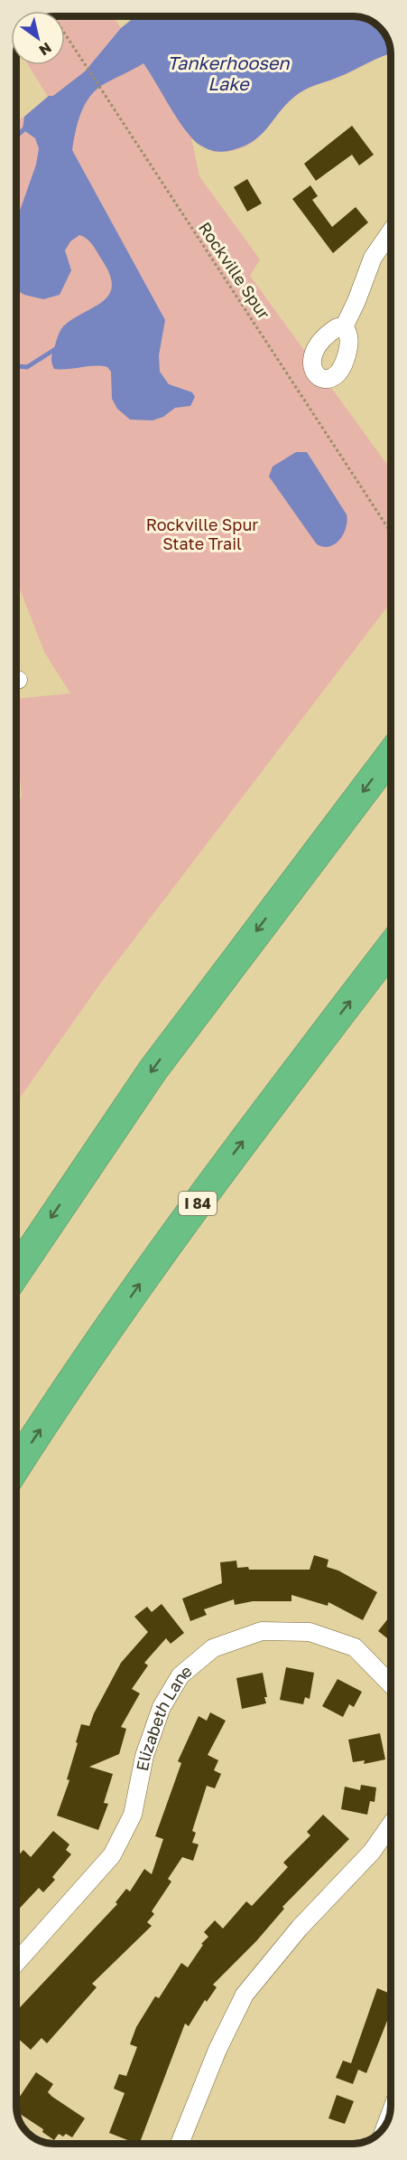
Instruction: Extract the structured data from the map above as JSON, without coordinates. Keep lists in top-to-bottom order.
{
  "streets": {
    "highway": ["I 84"],
    "street": ["Elizabeth Lane"],
    "path": ["Rockville Spur"]
  },
  "water": ["Tankerhoosen Lake"],
  "parks": ["Rockville Spur State Trail"],
  "north": "bottom right"
}
